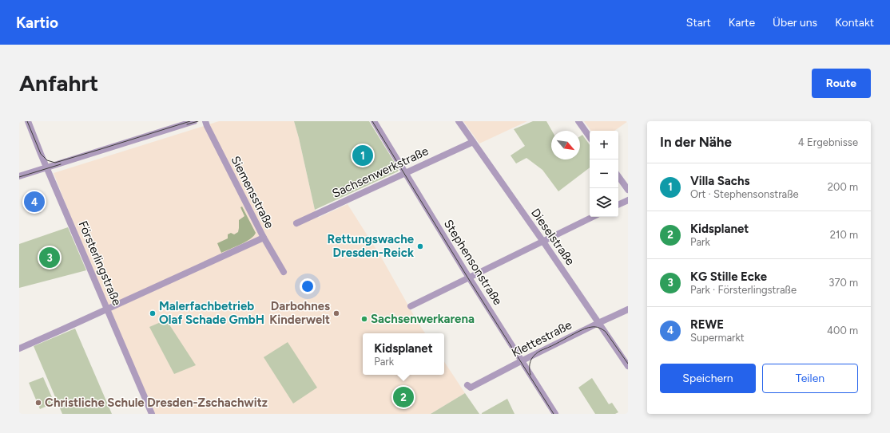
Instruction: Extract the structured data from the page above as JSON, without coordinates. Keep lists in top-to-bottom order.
{
  "streets": {
    "street": [
      "Sachsenwerkstraße",
      "Siemensstraße",
      "Dieselstraße",
      "Stephensonstraße",
      "Försterlingstraße",
      "Klettestraße"
    ]
  },
  "crossings": [
    ["Sachsenwerkstraße", "Dieselstraße"],
    ["Sachsenwerkstraße", "Stephensonstraße"],
    ["Dieselstraße", "Klettestraße"],
    ["Stephensonstraße", "Klettestraße"]
  ],
  "places": [
    "Rettungswache Dresden-Reick",
    "Malerfachbetrieb Olaf Schade GmbH",
    "Darbohnes Kinderwelt",
    "Sachsenwerkarena",
    "Christliche Schule Dresden-Zschachwitz"
  ],
  "north": "bottom right",
  "page": {
    "header": "Kartio",
    "nav": [
      "Start",
      "Karte",
      "Über uns",
      "Kontakt"
    ],
    "buttons": [
      "Route",
      ["Speichern", "Teilen"]
    ],
    "title": "Anfahrt",
    "heading": ["In der Nähe", "4 Ergebnisse"],
    "map_buttons": ["+", "−"],
    "pins": [
      "1",
      "4",
      "3",
      "2"
    ],
    "list": [
      {
        "mark": "1",
        "name": "Villa Sachs",
        "note": "Ort · Stephensonstraße",
        "value": "200 m"
      },
      {
        "mark": "2",
        "name": "Kidsplanet",
        "note": "Park",
        "value": "210 m"
      },
      {
        "mark": "3",
        "name": "KG Stille Ecke",
        "note": "Park · Försterlingstraße",
        "value": "370 m"
      },
      {
        "mark": "4",
        "name": "REWE",
        "note": "Supermarkt",
        "value": "400 m"
      }
    ],
    "popup": ["Kidsplanet", "Park"]
  }
}
